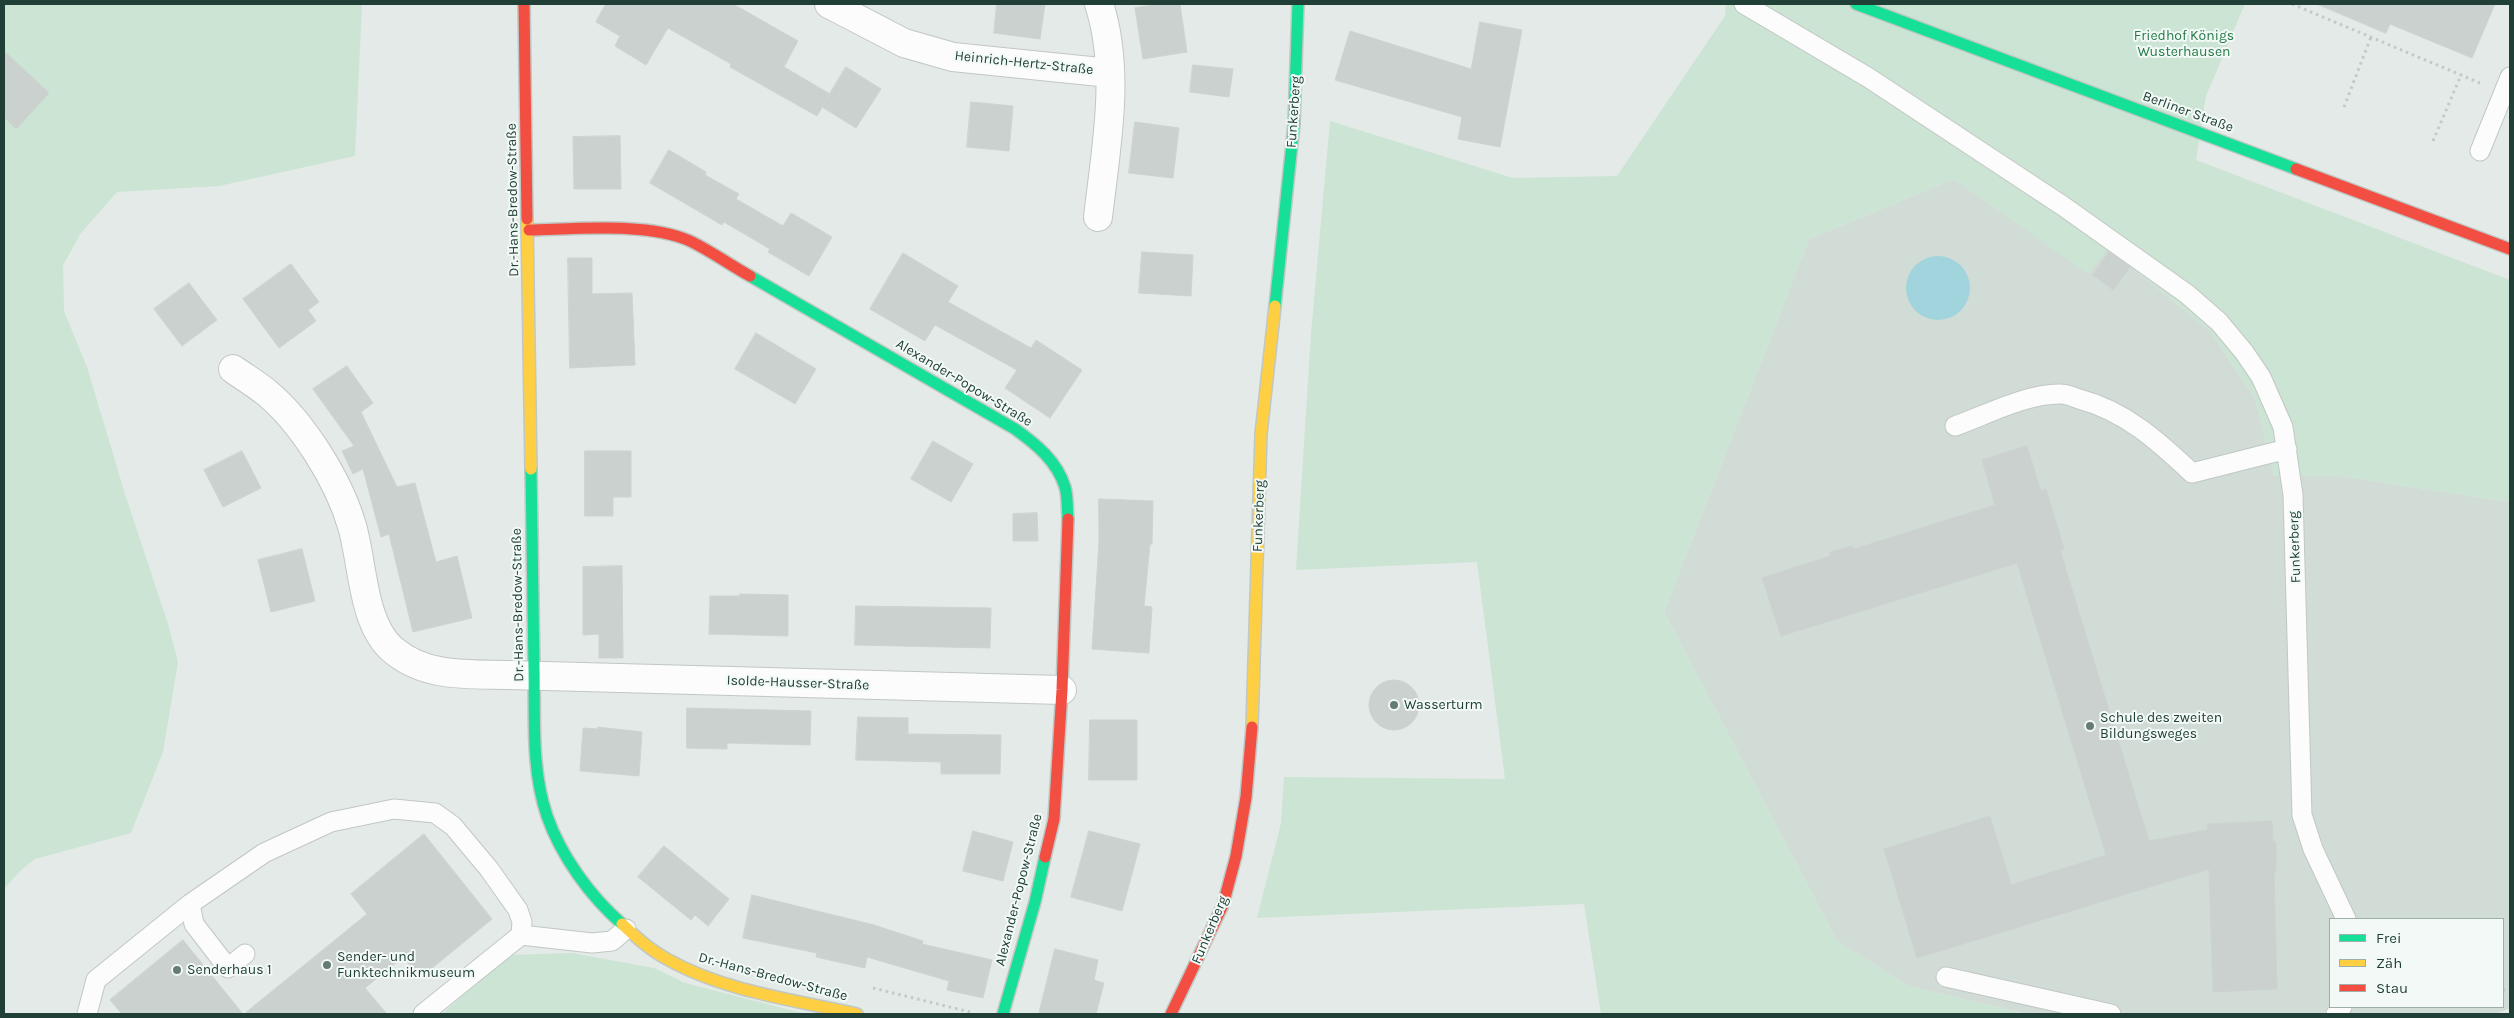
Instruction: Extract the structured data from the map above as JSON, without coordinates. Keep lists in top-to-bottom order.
{
  "streets": {
    "street": [
      "Heinrich-Hertz-Straße",
      "Funkerberg",
      "Berliner Straße",
      "Dr.-Hans-Bredow-Straße",
      "Alexander-Popow-Straße",
      "Isolde-Hausser-Straße"
    ]
  },
  "crossings": [
    ["Dr.-Hans-Bredow-Straße", "Alexander-Popow-Straße"],
    ["Dr.-Hans-Bredow-Straße", "Isolde-Hausser-Straße"],
    ["Alexander-Popow-Straße", "Isolde-Hausser-Straße"]
  ],
  "parks": ["Friedhof Königs Wusterhausen"],
  "places": [
    "Wasserturm",
    "Schule des zweiten Bildungsweges",
    "Sender- und Funktechnikmuseum",
    "Senderhaus 1"
  ],
  "legend": ["Frei", "Zäh", "Stau"]
}
